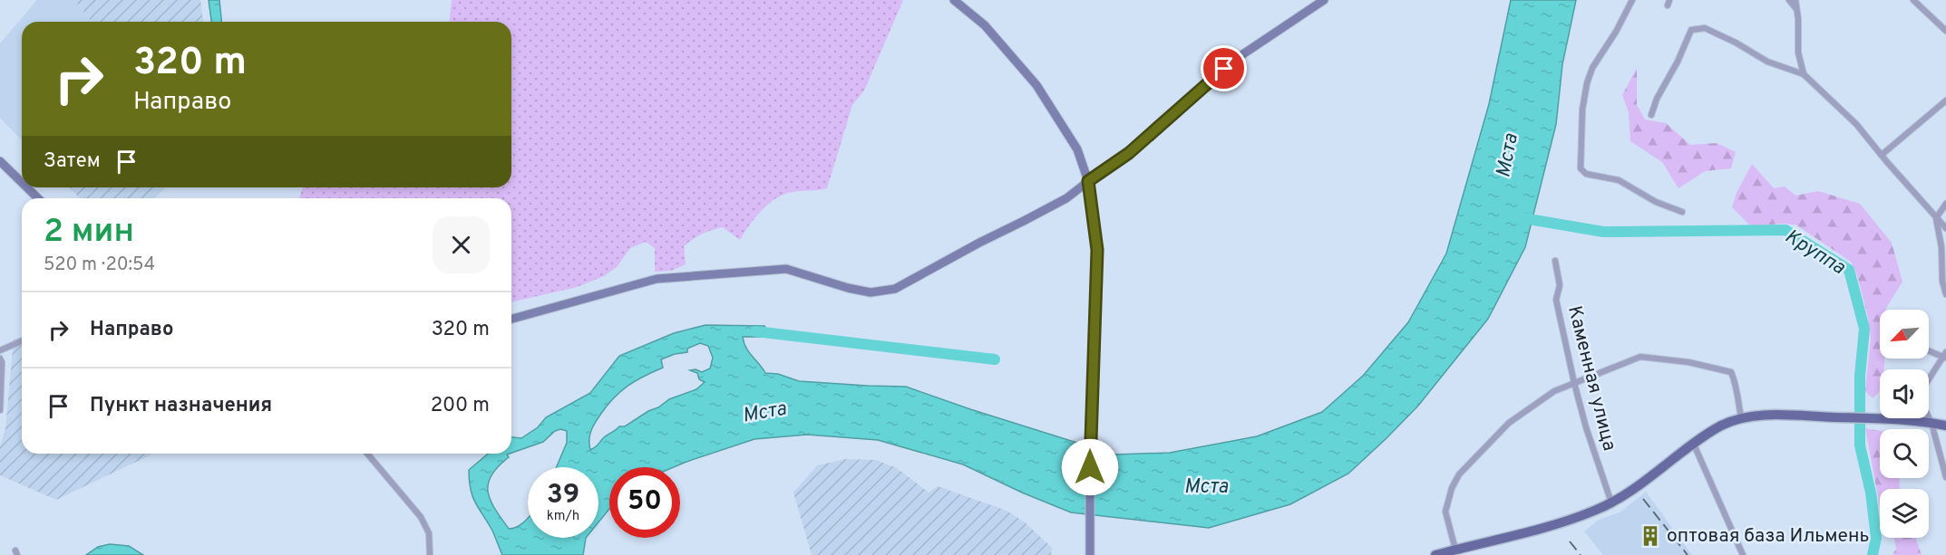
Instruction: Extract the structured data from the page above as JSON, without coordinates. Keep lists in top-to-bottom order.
{
  "streets": {
    "street": ["Каменная улица"]
  },
  "water": ["Мста", "Круппа"],
  "places": {
    "building": ["оптовая база Ильмень"]
  },
  "north": "bottom left",
  "page": {
    "turn": ["320 m", "Направо"],
    "then": "Затем",
    "heading": ["2 мин", "520 m · 20:54"],
    "list": [
      {
        "name": "Направо",
        "value": "320 m"
      },
      {
        "name": "Пункт назначения",
        "value": "200 m"
      }
    ],
    "speed": "39 km/h",
    "limit": "50"
  }
}
